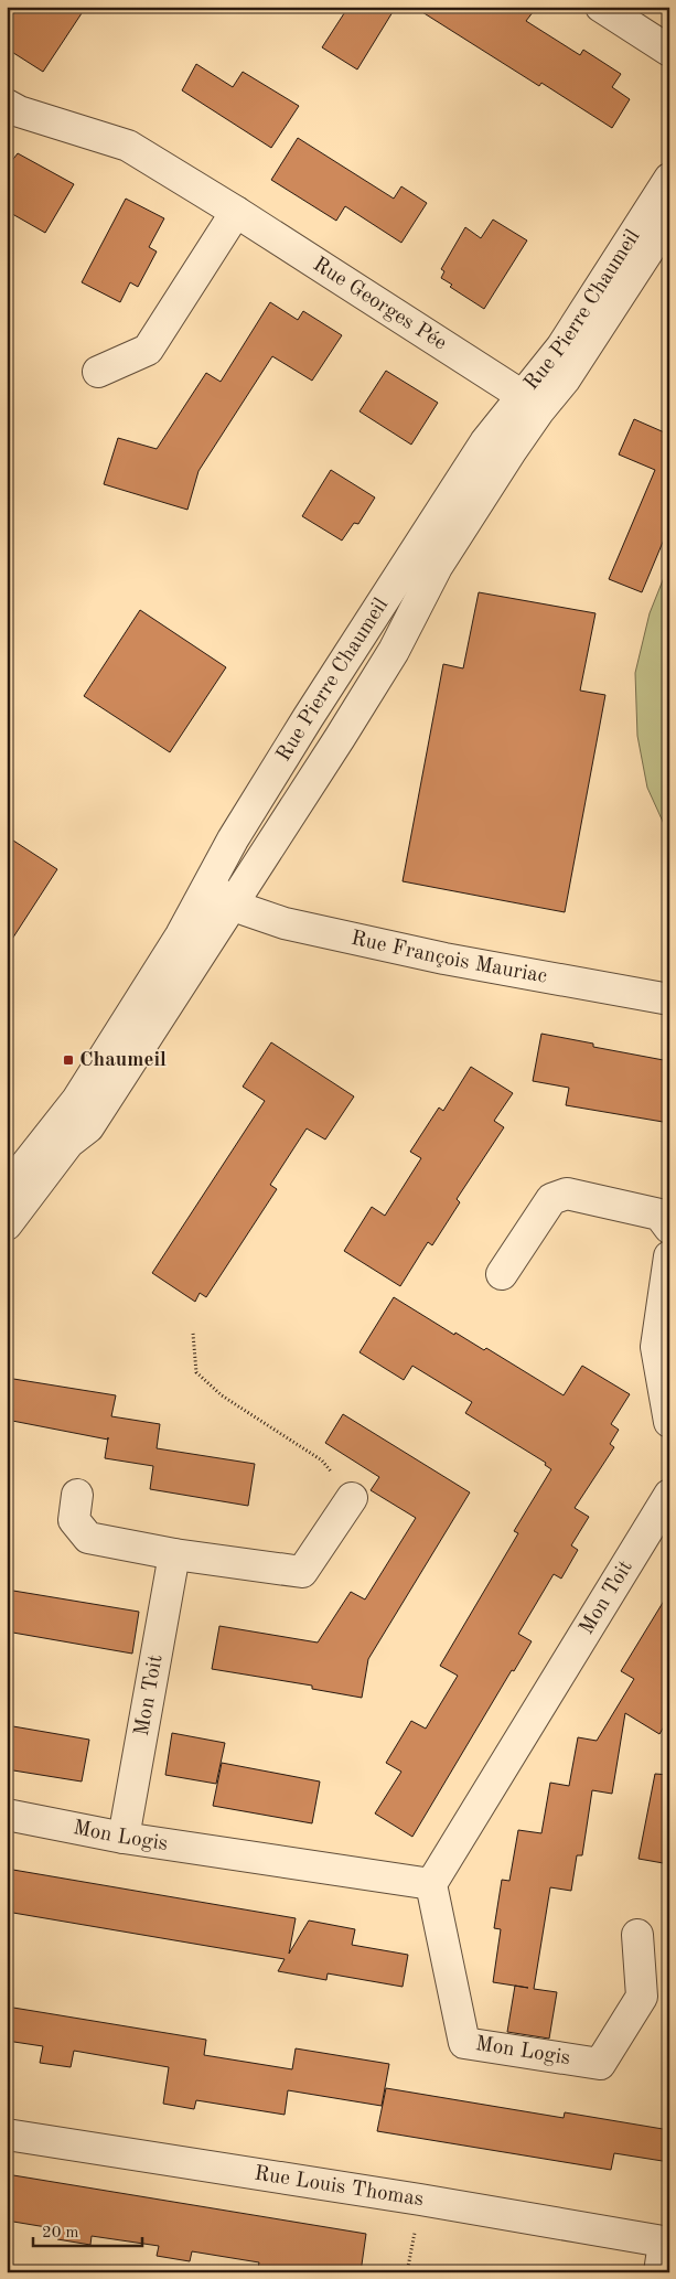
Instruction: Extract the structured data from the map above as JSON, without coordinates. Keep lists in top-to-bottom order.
{
  "streets": {
    "street": [
      "Rue Georges Pée",
      "Rue Pierre Chaumeil",
      "Rue François Mauriac",
      "Mon Toit",
      "Mon Logis",
      "Rue Louis Thomas"
    ]
  },
  "crossings": [
    ["Rue Georges Pée", "Rue Pierre Chaumeil"],
    ["Rue Pierre Chaumeil", "Rue François Mauriac"],
    ["Mon Toit", "Mon Logis"]
  ],
  "places": {
    "transit": ["Chaumeil"]
  },
  "scale_bar": "20 m"
}
